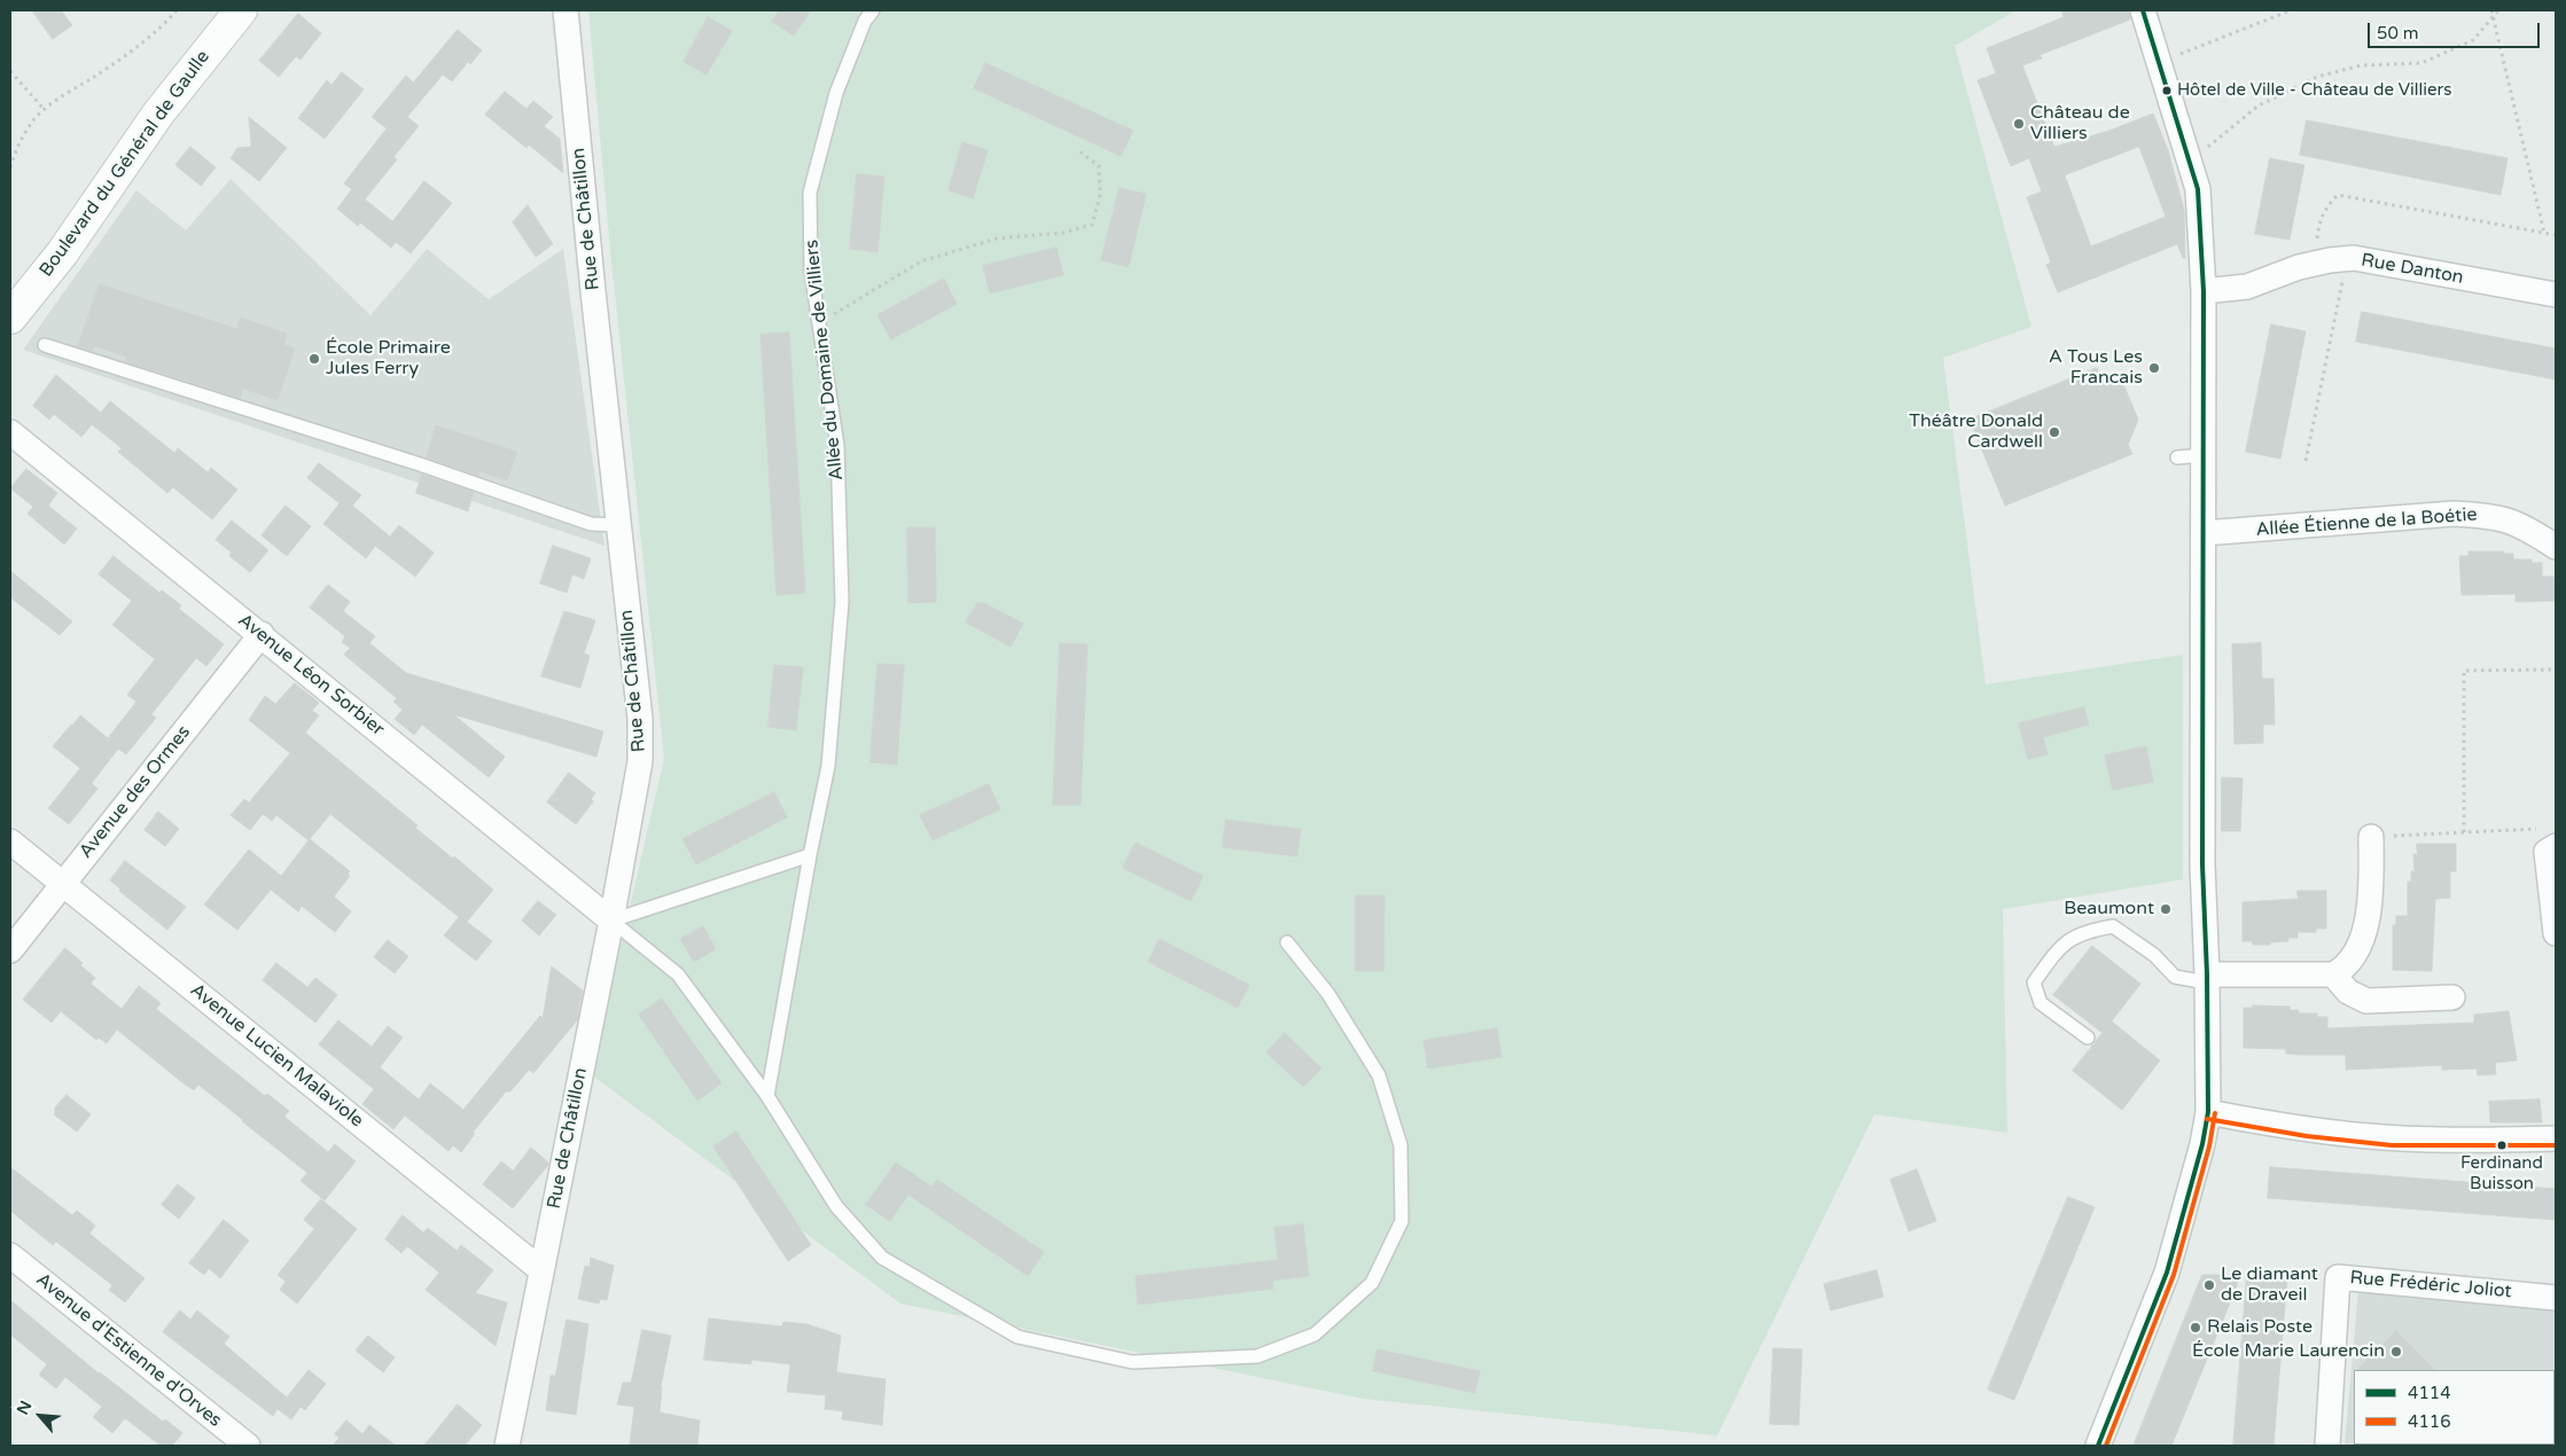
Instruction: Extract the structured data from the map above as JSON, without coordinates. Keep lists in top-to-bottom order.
{
  "streets": {
    "main road": ["Boulevard du Général de Gaulle"],
    "street": [
      "Rue de Châtillon",
      "Rue Danton",
      "Allée Étienne de la Boétie",
      "Avenue Léon Sorbier",
      "Avenue des Ormes",
      "Avenue Lucien Malaviole",
      "Rue Frédéric Joliot",
      "Avenue d'Estienne d'Orves"
    ],
    "lane": ["Allée du Domaine de Villiers"]
  },
  "crossings": [
    ["Rue de Châtillon", "Avenue Léon Sorbier"],
    ["Rue de Châtillon", "Avenue Lucien Malaviole"],
    ["Avenue Léon Sorbier", "Avenue des Ormes"],
    ["Avenue des Ormes", "Avenue Lucien Malaviole"]
  ],
  "places": [
    "Hôtel de Ville - Château de Villiers",
    "Château de Villiers",
    "École Primaire Jules Ferry",
    "A Tous Les Francais",
    "Théâtre Donald Cardwell",
    "Beaumont",
    "Ferdinand Buisson",
    "Le diamant de Draveil",
    "Relais Poste",
    "École Marie Laurencin"
  ],
  "lines": ["transit line 4114", "transit line 4116"],
  "legend": ["4114", "4116"],
  "scale_bar": "50 m",
  "north": "top left"
}
